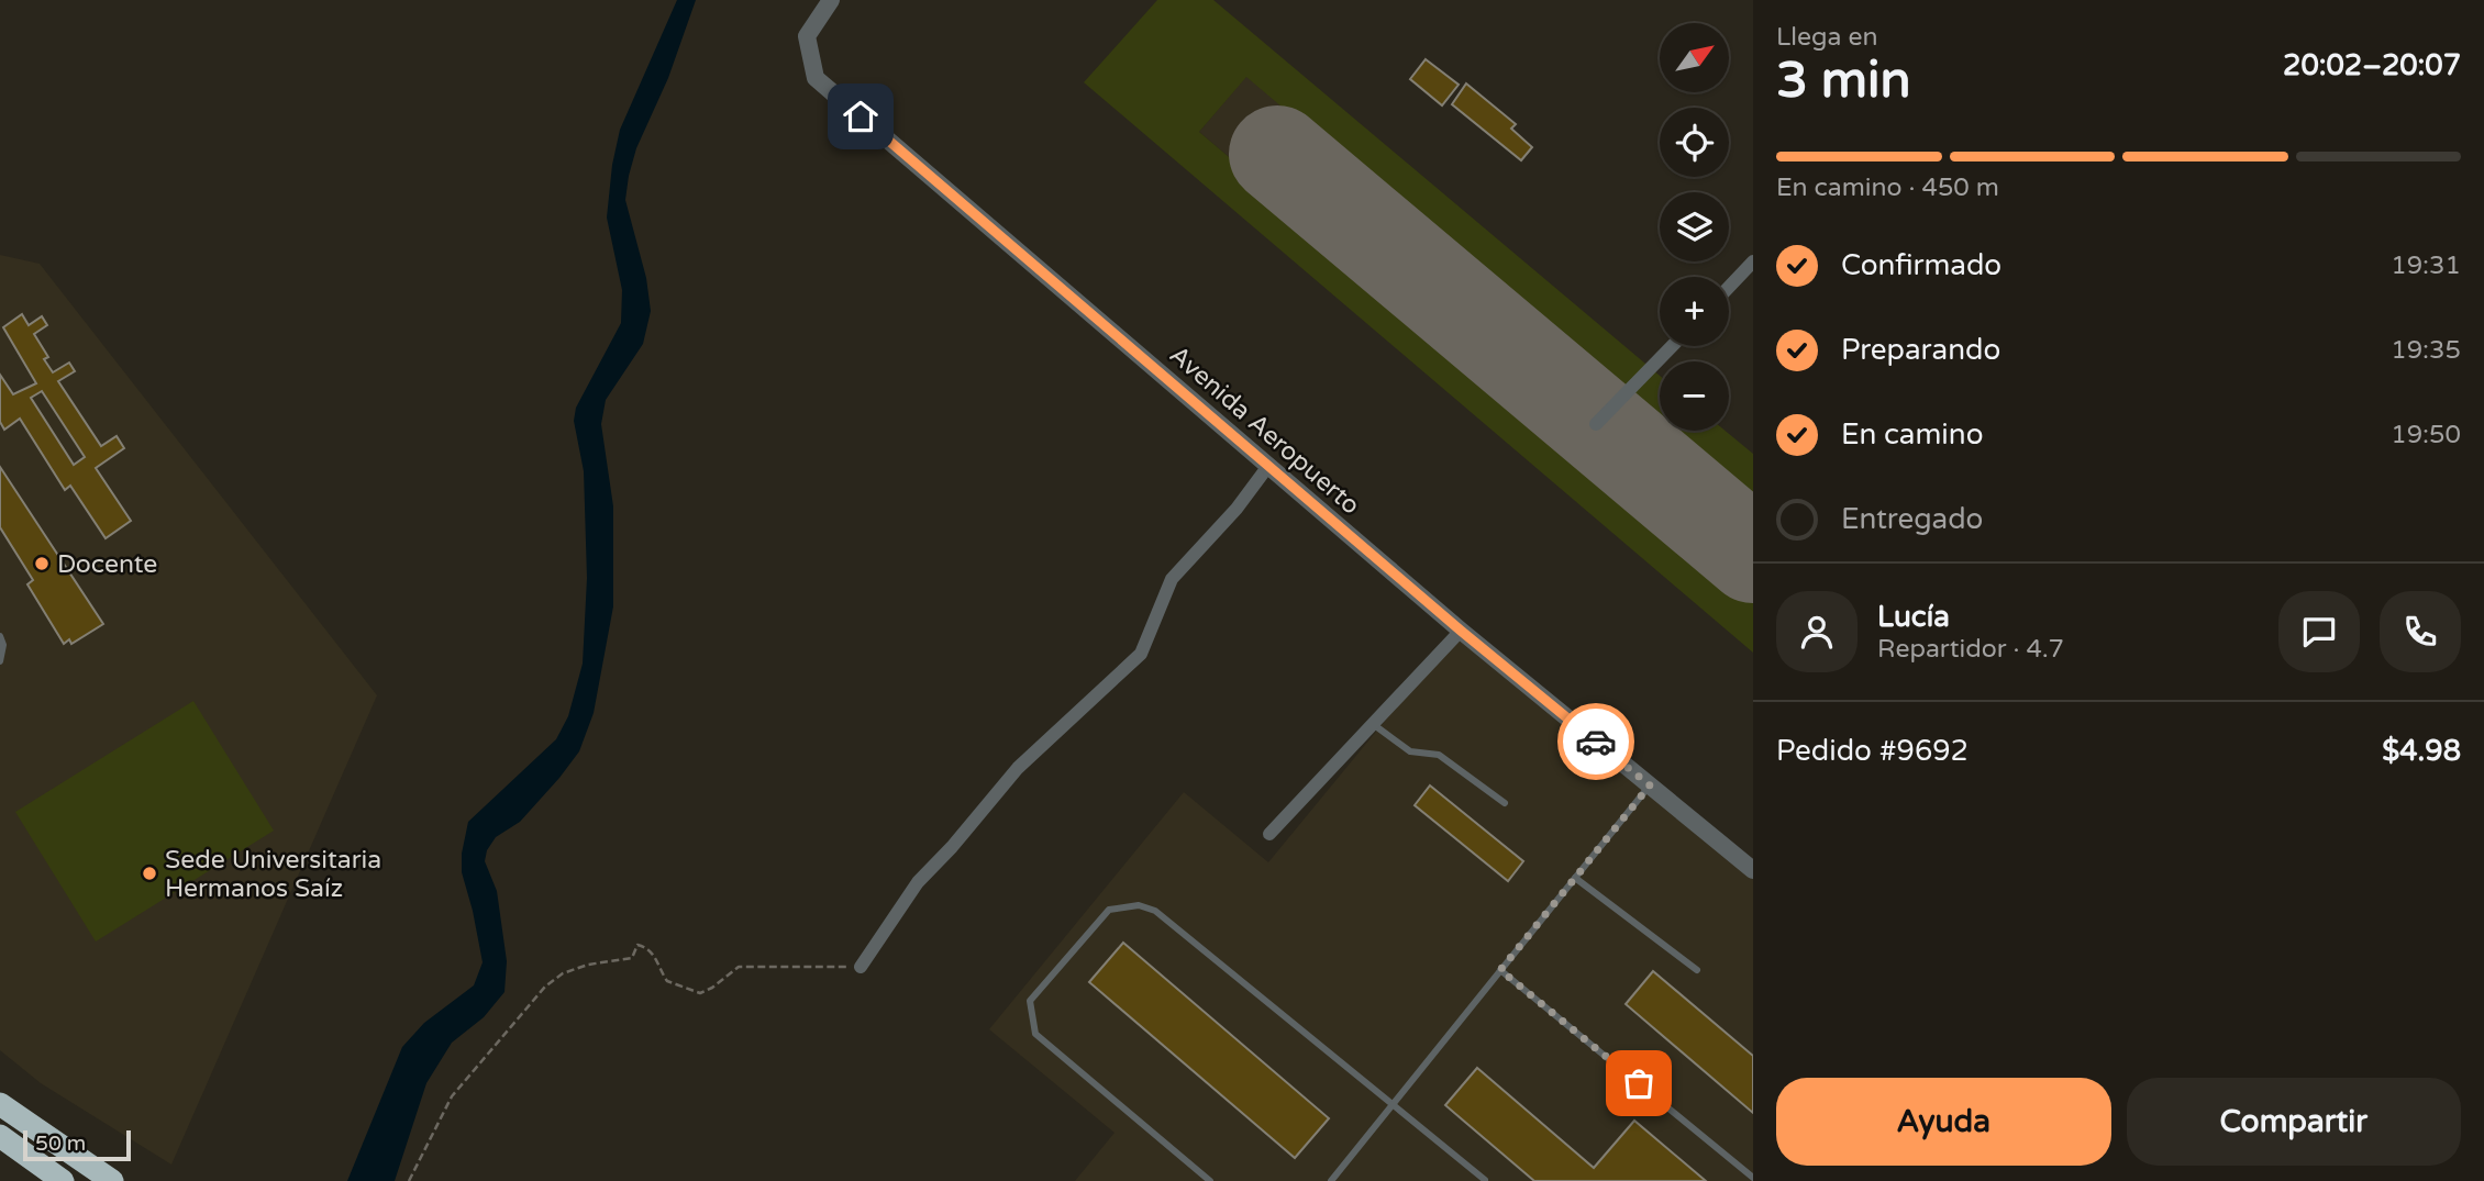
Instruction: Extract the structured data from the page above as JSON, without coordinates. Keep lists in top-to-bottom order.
{
  "streets": {
    "street": ["Avenida Aeropuerto"]
  },
  "places": ["Docente", "Sede Universitaria Hermanos Saíz"],
  "scale_bar": "50 m",
  "north": "top right",
  "page": {
    "heading": ["3 min", "Llega en", "20:02–20:07"],
    "panel": [
      "Lucía",
      "Repartidor · 4.7",
      "Pedido #9692",
      "$4.98"
    ],
    "map_buttons": ["+", "−"],
    "bar": "En camino · 450 m",
    "list": [
      ["Confirmado", "19:31"],
      ["Preparando", "19:35"],
      ["En camino", "19:50"],
      "Entregado"
    ],
    "buttons": ["Ayuda", "Compartir"],
    "scale": "50 m"
  }
}
